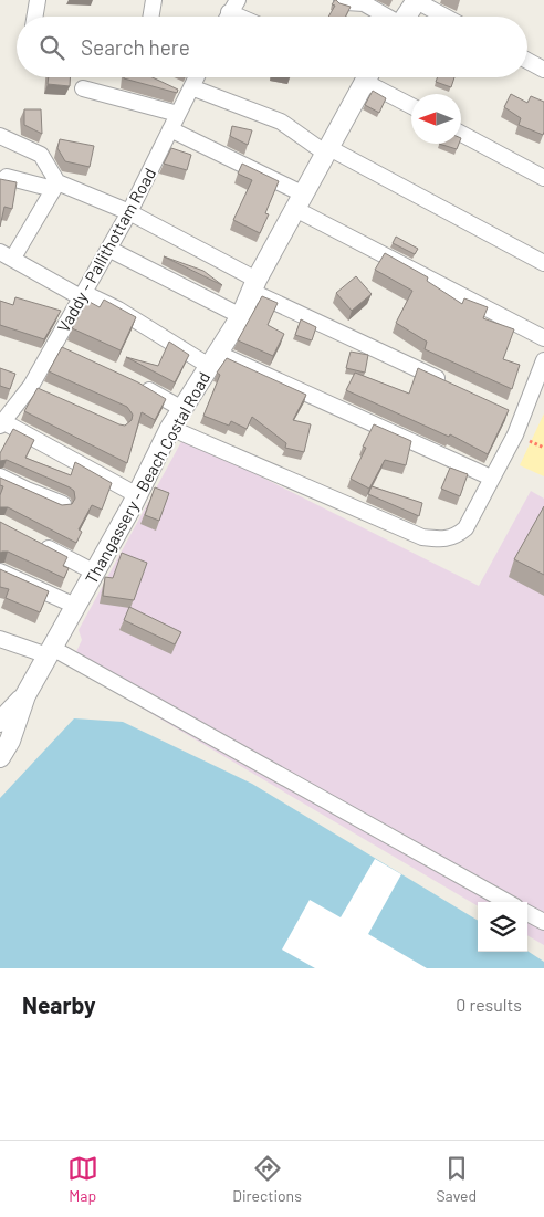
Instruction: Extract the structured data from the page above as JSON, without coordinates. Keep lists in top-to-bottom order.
{
  "streets": {
    "street": ["Vaddy - Pallithottam Road", "Thangassery - Beach Costal Road"]
  },
  "north": "left",
  "page": {
    "search": "Search here",
    "heading": ["Nearby", "0 results"],
    "nav": ["Map", "Directions", "Saved"]
  }
}
